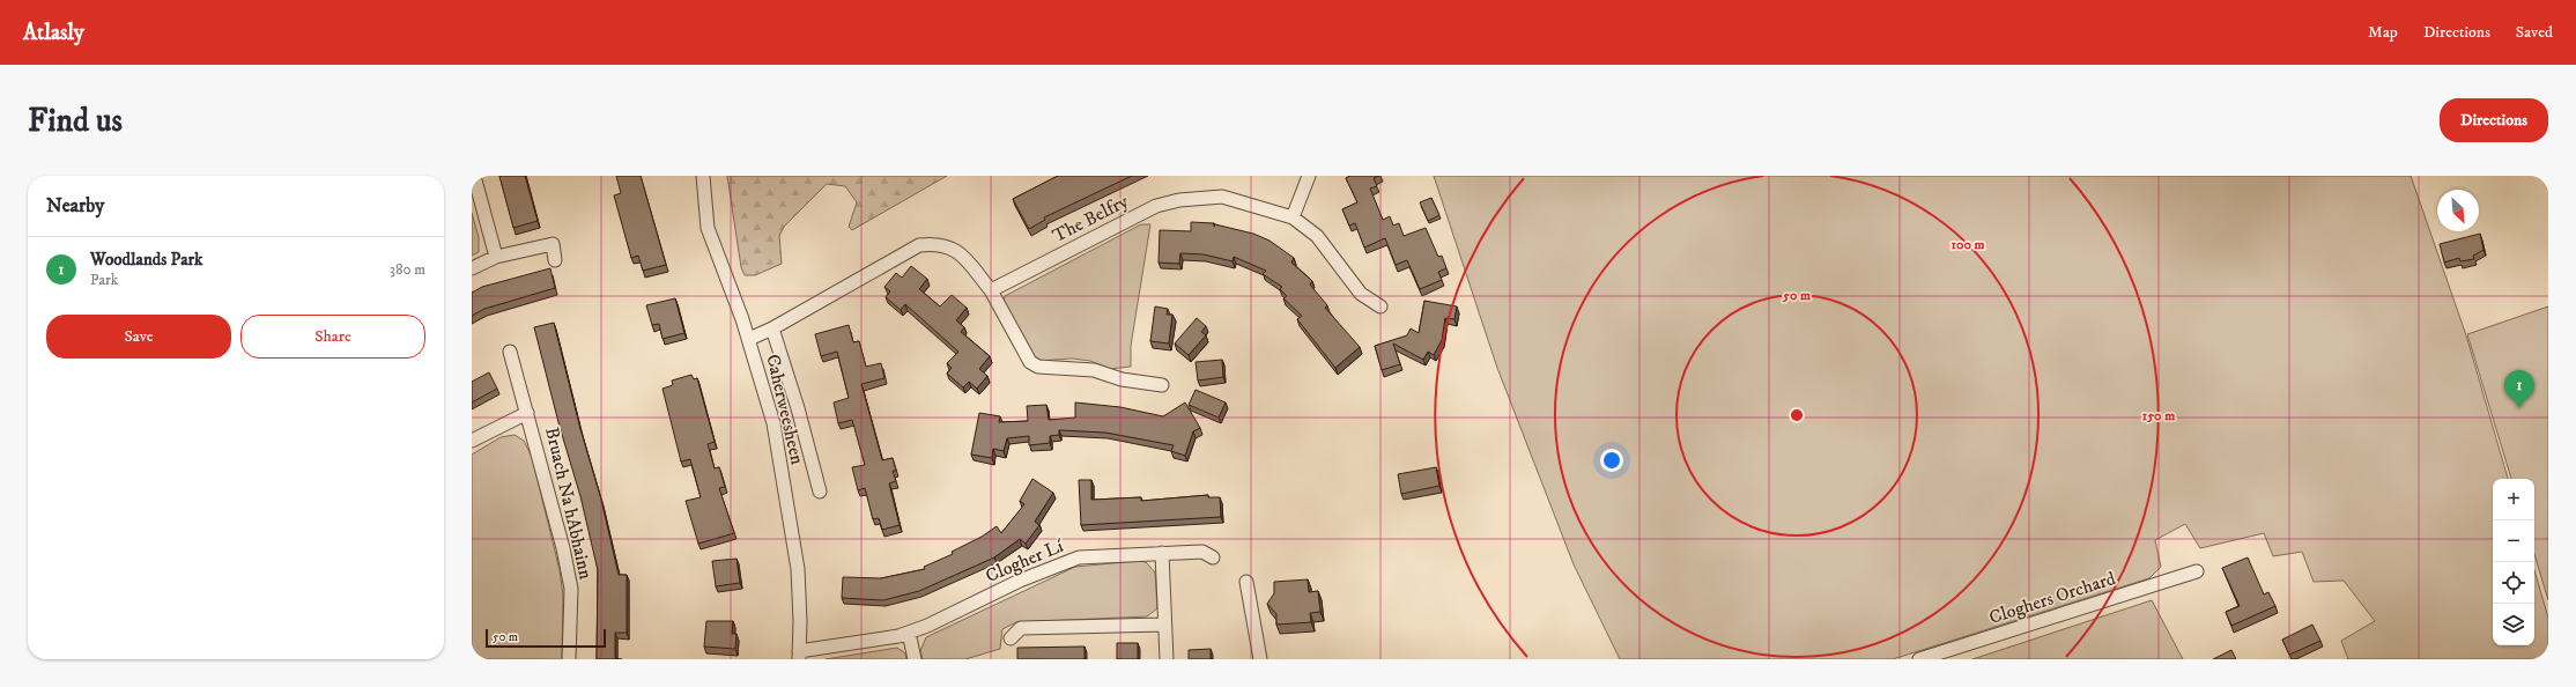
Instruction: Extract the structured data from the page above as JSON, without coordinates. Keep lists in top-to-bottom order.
{
  "streets": {
    "street": [
      "The Belfry",
      "Caherweesheen",
      "Bruach Na hAbhainn",
      "Clogher Lí",
      "Cloghers Orchard"
    ]
  },
  "crossings": [
    ["Caherweesheen", "Clogher Lí"]
  ],
  "scale_bar": "50 m",
  "north": "bottom right",
  "page": {
    "header": "Atlasly",
    "nav": ["Map", "Directions", "Saved"],
    "buttons": [
      "Directions",
      ["Save", "Share"]
    ],
    "title": "Find us",
    "heading": "Nearby",
    "list": [
      {
        "mark": "1",
        "name": "Woodlands Park",
        "note": "Park",
        "value": "380 m"
      }
    ],
    "pins": "1",
    "map_buttons": ["+", "−"],
    "scale": "50 m"
  },
  "rings": ["100 m", "50 m", "150 m"]
}
